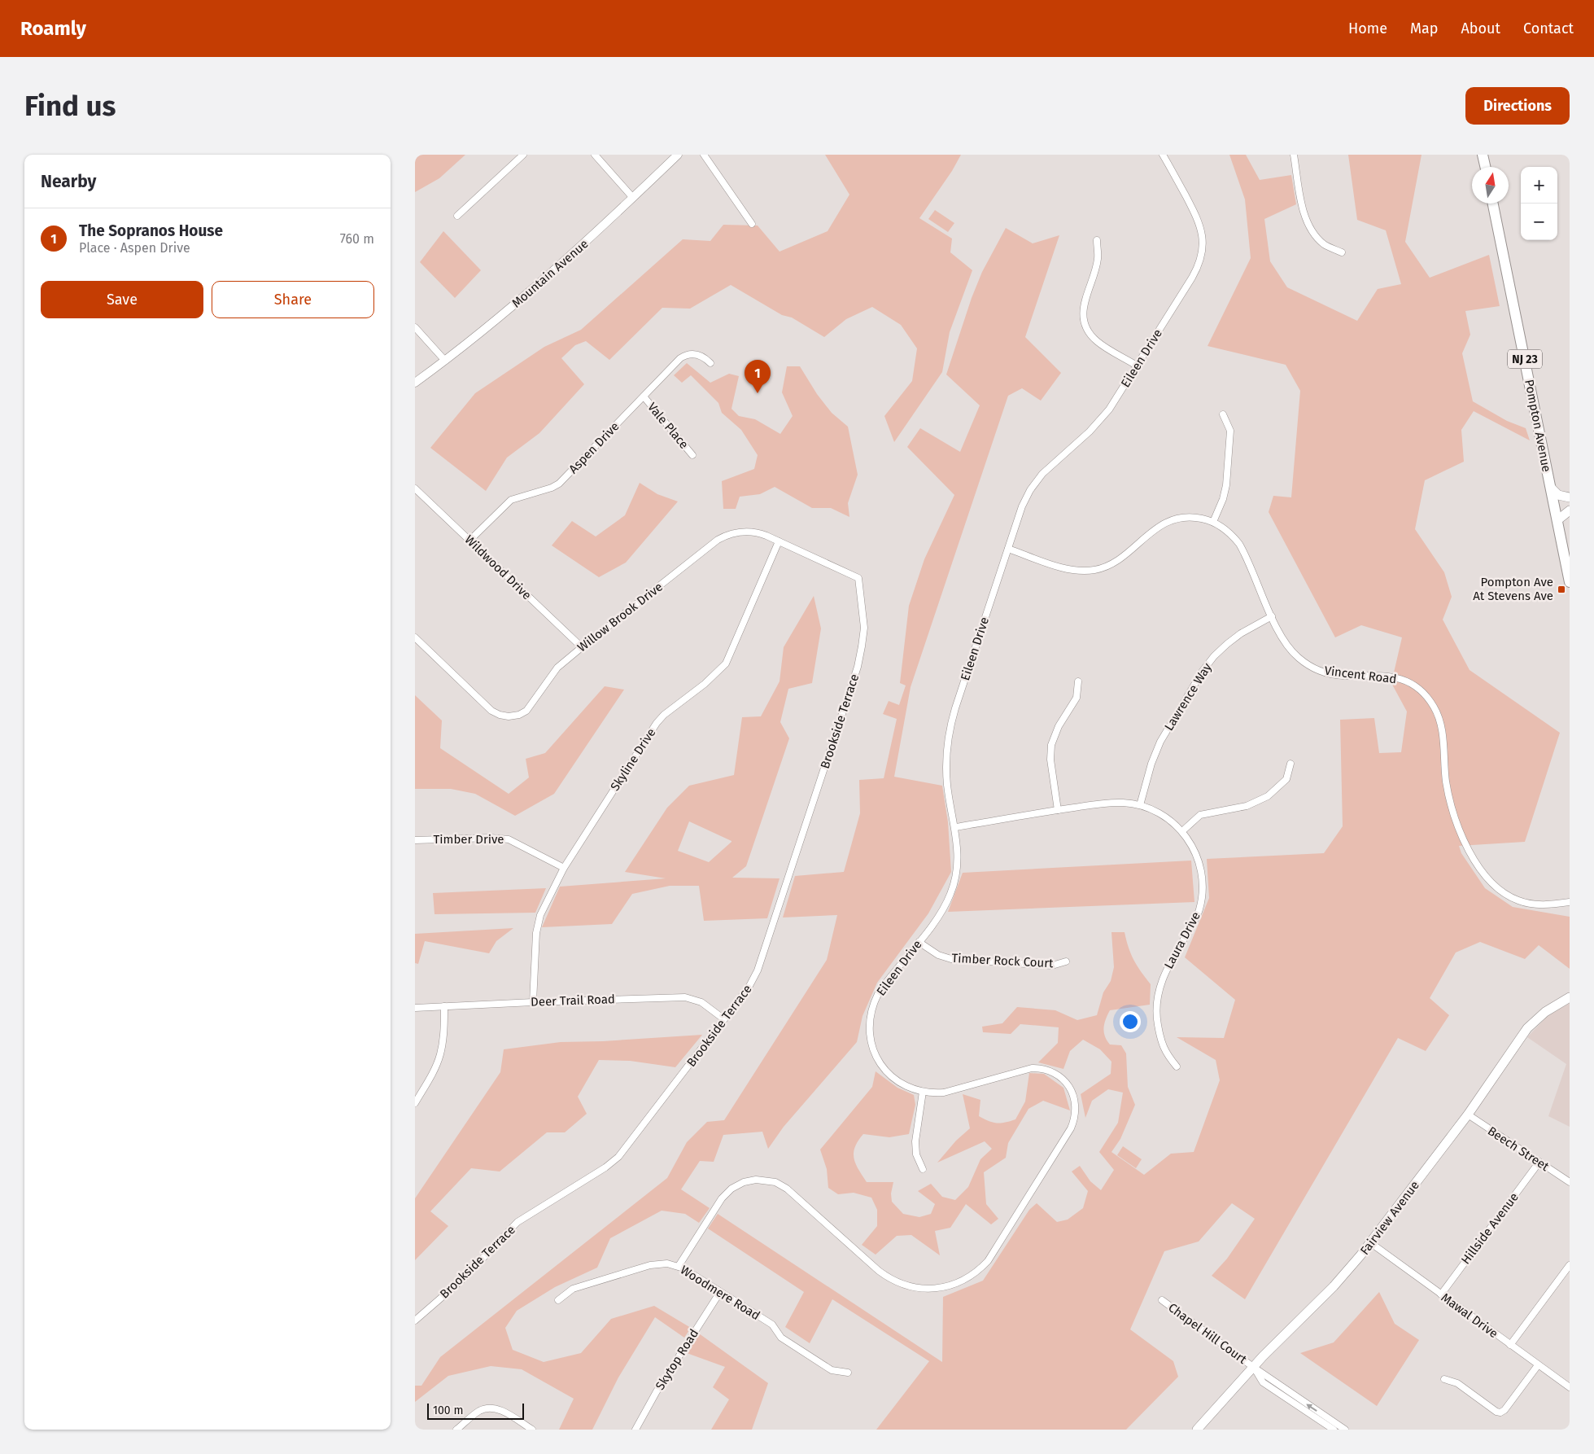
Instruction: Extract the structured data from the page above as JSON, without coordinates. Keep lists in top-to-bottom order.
{
  "streets": {
    "main road": ["NJ 23", "Pompton Avenue", "Fairview Avenue"],
    "street": [
      "Mountain Avenue",
      "Eileen Drive",
      "Vale Place",
      "Aspen Drive",
      "Wildwood Drive",
      "Willow Brook Drive",
      "Vincent Road",
      "Lawrence Way",
      "Brookside Terrace",
      "Skyline Drive",
      "Timber Drive",
      "Laura Drive",
      "Timber Rock Court",
      "Deer Trail Road",
      "Beech Street",
      "Hillside Avenue",
      "Woodmere Road",
      "Mawal Drive",
      "Chapel Hill Court",
      "Skytop Road"
    ]
  },
  "crossings": [
    ["Eileen Drive", "Vincent Road"],
    ["Eileen Drive", "Laura Drive"],
    ["Eileen Drive", "Timber Rock Court"],
    ["Eileen Drive", "Woodmere Road"],
    ["Vale Place", "Aspen Drive"],
    ["Aspen Drive", "Wildwood Drive"],
    ["Wildwood Drive", "Willow Brook Drive"],
    ["Willow Brook Drive", "Brookside Terrace"],
    ["Willow Brook Drive", "Skyline Drive"],
    ["Vincent Road", "Lawrence Way"],
    ["Lawrence Way", "Laura Drive"],
    ["Brookside Terrace", "Deer Trail Road"],
    ["Skyline Drive", "Timber Drive"],
    ["Skyline Drive", "Deer Trail Road"],
    ["Beech Street", "Fairview Avenue"],
    ["Beech Street", "Hillside Avenue"],
    ["Fairview Avenue", "Mawal Drive"],
    ["Fairview Avenue", "Chapel Hill Court"],
    ["Hillside Avenue", "Mawal Drive"],
    ["Woodmere Road", "Skytop Road"]
  ],
  "places": {
    "transit": ["Pompton Ave At Stevens Ave"]
  },
  "scale_bar": "100 m",
  "north": "top",
  "page": {
    "header": "Roamly",
    "nav": [
      "Home",
      "Map",
      "About",
      "Contact"
    ],
    "buttons": [
      "Directions",
      ["Save", "Share"]
    ],
    "title": "Find us",
    "heading": "Nearby",
    "map_buttons": ["+", "−"],
    "list": [
      {
        "mark": "1",
        "name": "The Sopranos House",
        "note": "Place · Aspen Drive",
        "value": "760 m"
      }
    ],
    "pins": "1",
    "scale": "100 m"
  }
}
